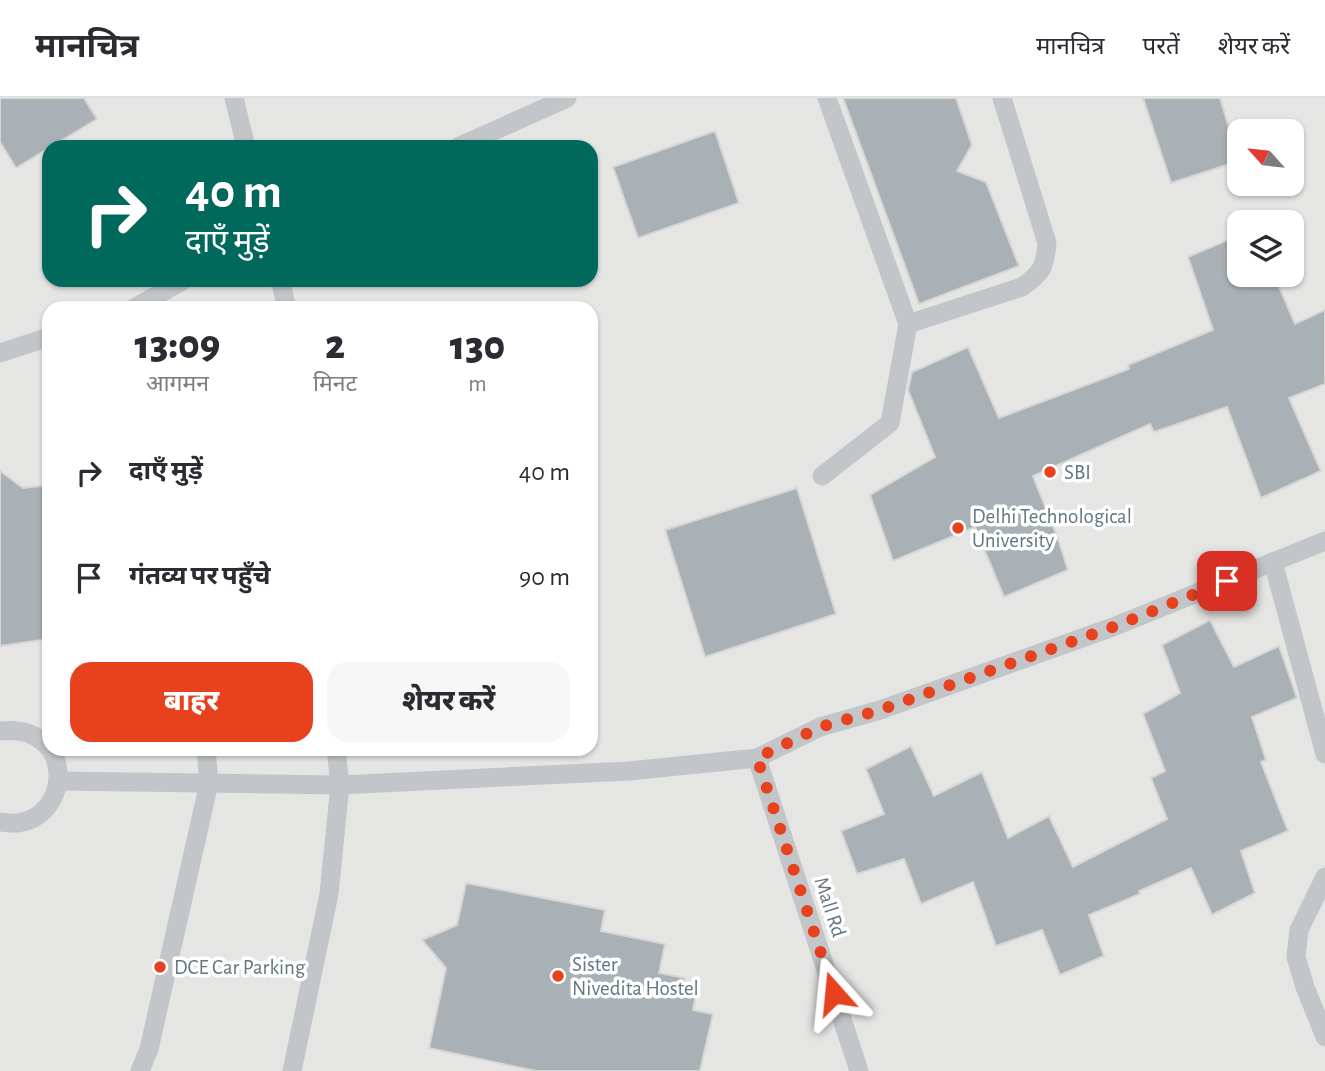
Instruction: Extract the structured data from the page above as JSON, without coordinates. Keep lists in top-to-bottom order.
{
  "streets": {
    "lane": ["Mall Rd"]
  },
  "places": [
    "SBI",
    "Delhi Technological University",
    "DCE Car Parking",
    "Sister Nivedita Hostel"
  ],
  "north": "top left",
  "page": {
    "header": "मानचित्र",
    "nav": ["मानचित्र", "परतें", "शेयर करें"],
    "turn": ["40 m", "दाएँ मुड़ें"],
    "eta": [
      "13:09",
      "आगमन",
      "2",
      "मिनट",
      "130",
      "m"
    ],
    "list": [
      {
        "name": "दाएँ मुड़ें",
        "value": "40 m"
      },
      {
        "name": "गंतव्य पर पहुँचे",
        "value": "90 m"
      }
    ],
    "buttons": ["बाहर", "शेयर करें"]
  }
}
